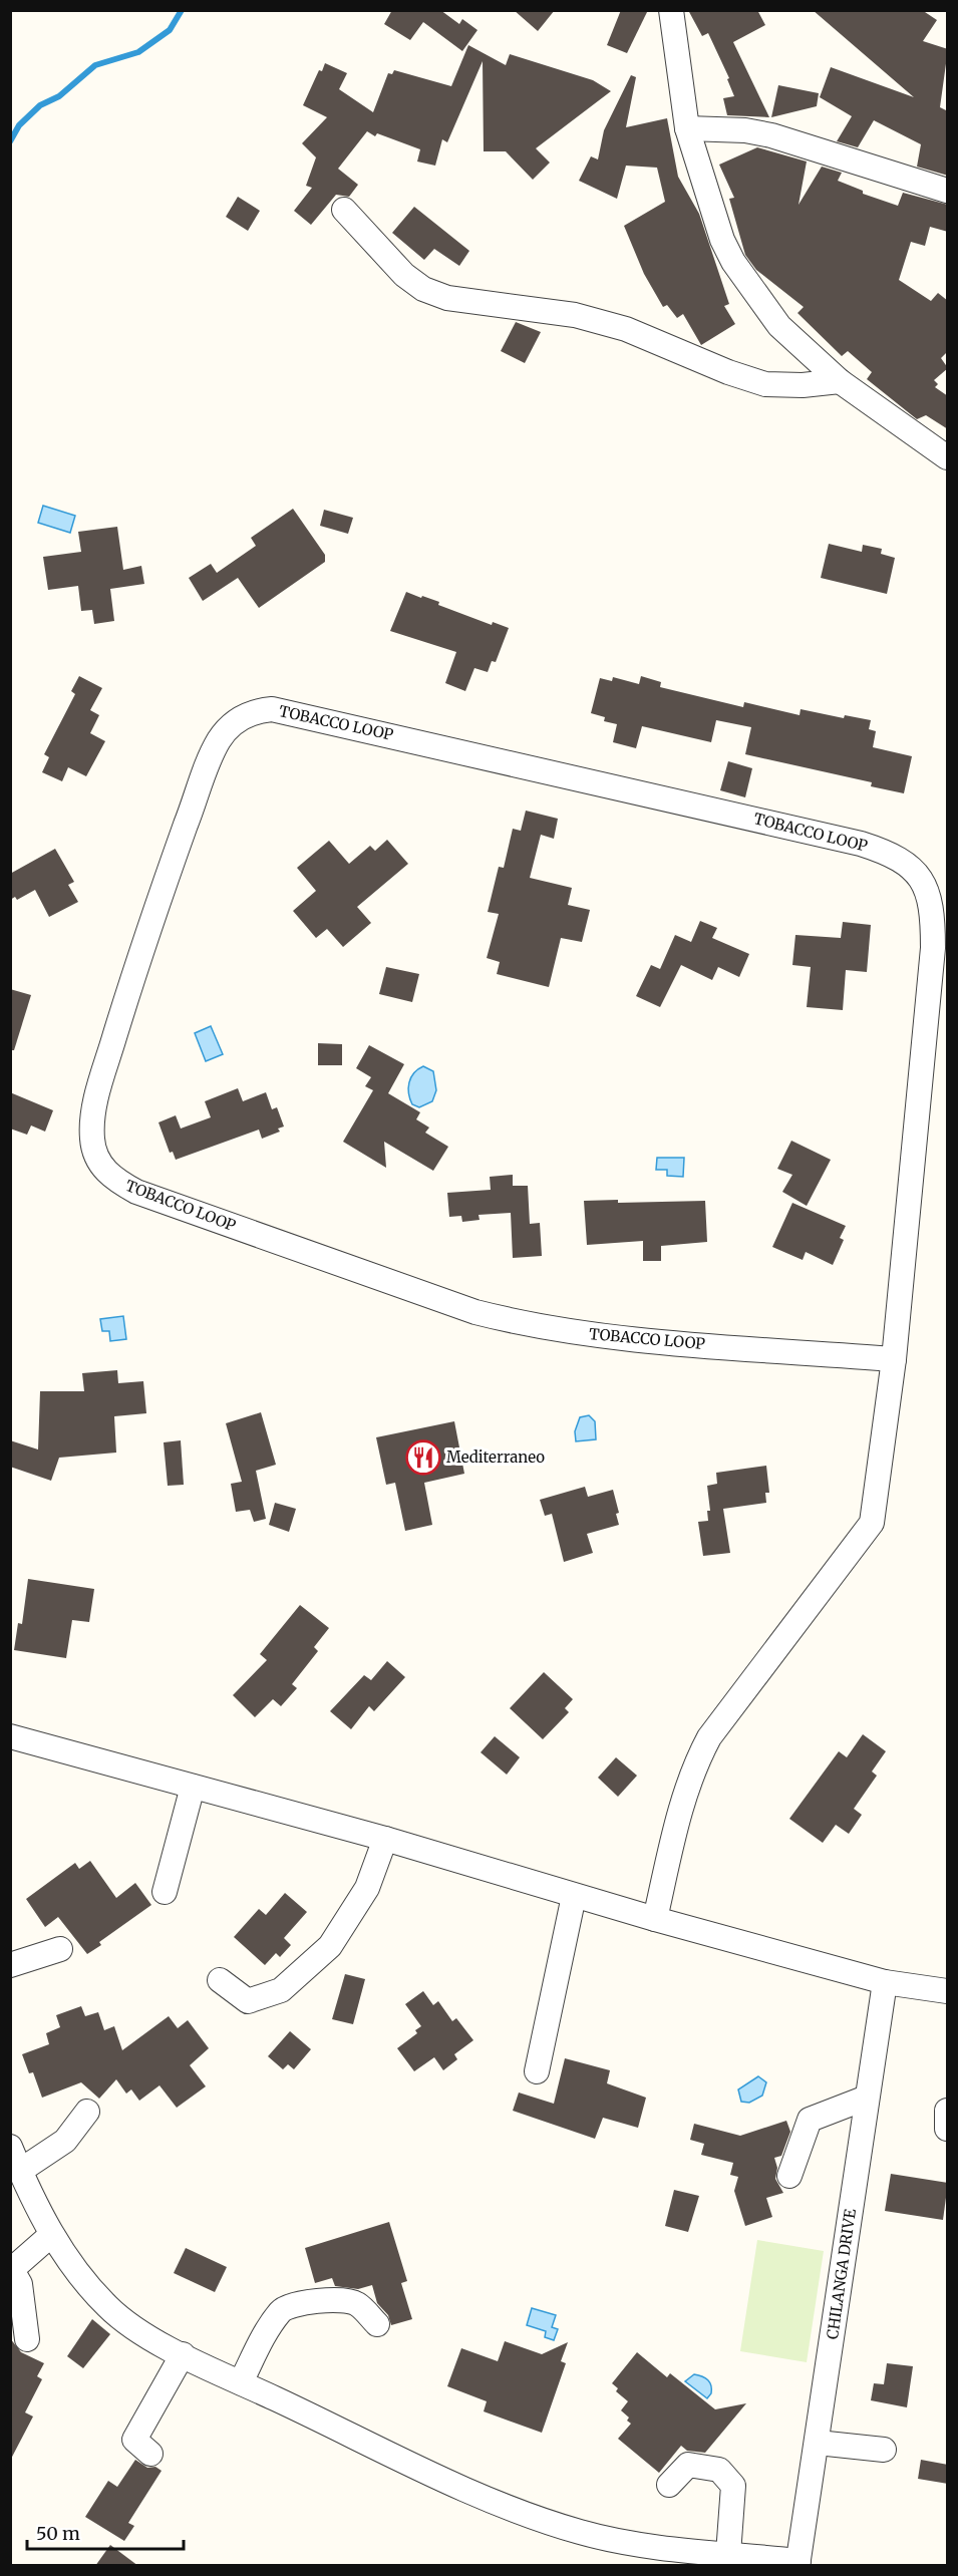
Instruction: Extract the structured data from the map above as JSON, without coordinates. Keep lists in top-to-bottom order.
{
  "streets": {
    "street": ["TOBACCO LOOP", "CHILANGA DRIVE"]
  },
  "places": {
    "restaurant": ["Mediterraneo"]
  },
  "scale_bar": "50 m"
}
